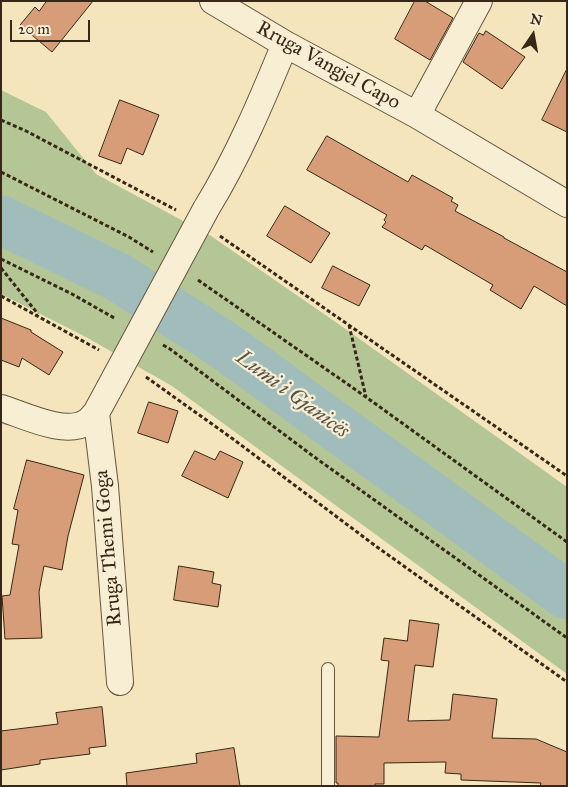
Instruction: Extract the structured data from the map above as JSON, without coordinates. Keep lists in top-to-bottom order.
{
  "streets": {
    "street": ["Rruga Vangjel Capo", "Rruga Themi Goga"]
  },
  "water": ["Lumi i Gjanicës"],
  "scale_bar": "20 m",
  "north": "top"
}
